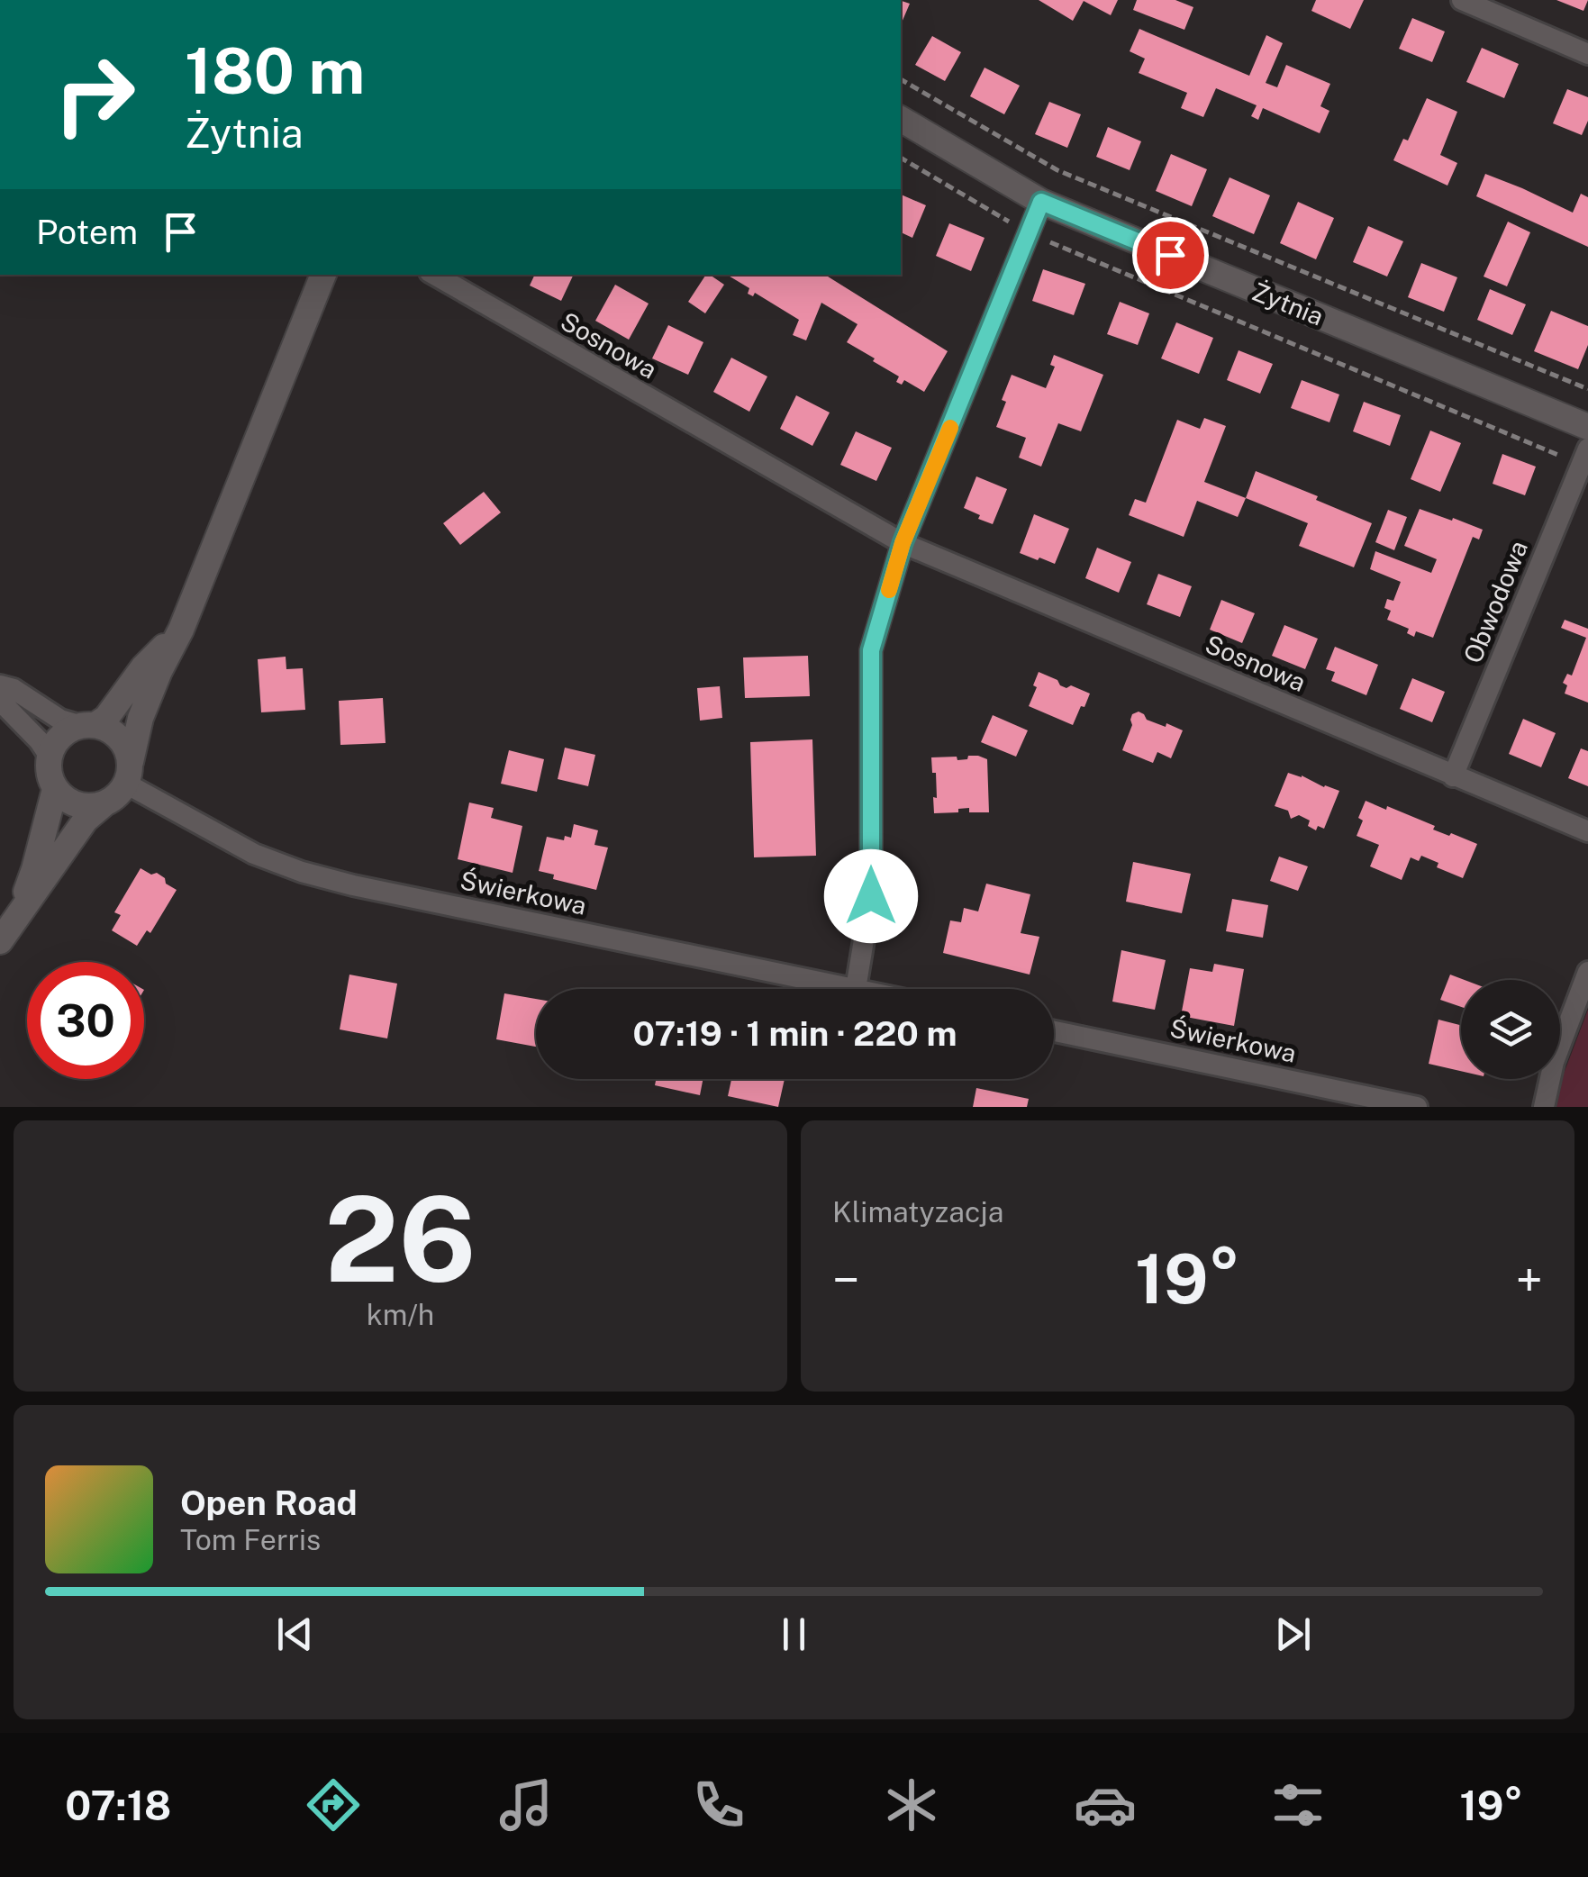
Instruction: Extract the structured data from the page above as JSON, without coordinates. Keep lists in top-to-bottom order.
{
  "streets": {
    "street": [
      "Żytnia",
      "Sosnowa",
      "Obwodowa",
      "Świerkowa"
    ]
  },
  "crossings": [
    ["Sosnowa", "Obwodowa"]
  ],
  "page": {
    "turn": ["180 m", "Żytnia"],
    "then": "Potem",
    "limit": "30",
    "trip": "07:19 · 1 min · 220 m",
    "tile": [
      ["26", "km/h"],
      "Klimatyzacja"
    ],
    "heat": ["−", "19°", "+"],
    "song": ["Open Road", "Tom Ferris"],
    "tabs": ["07:18", "19°"]
  }
}
